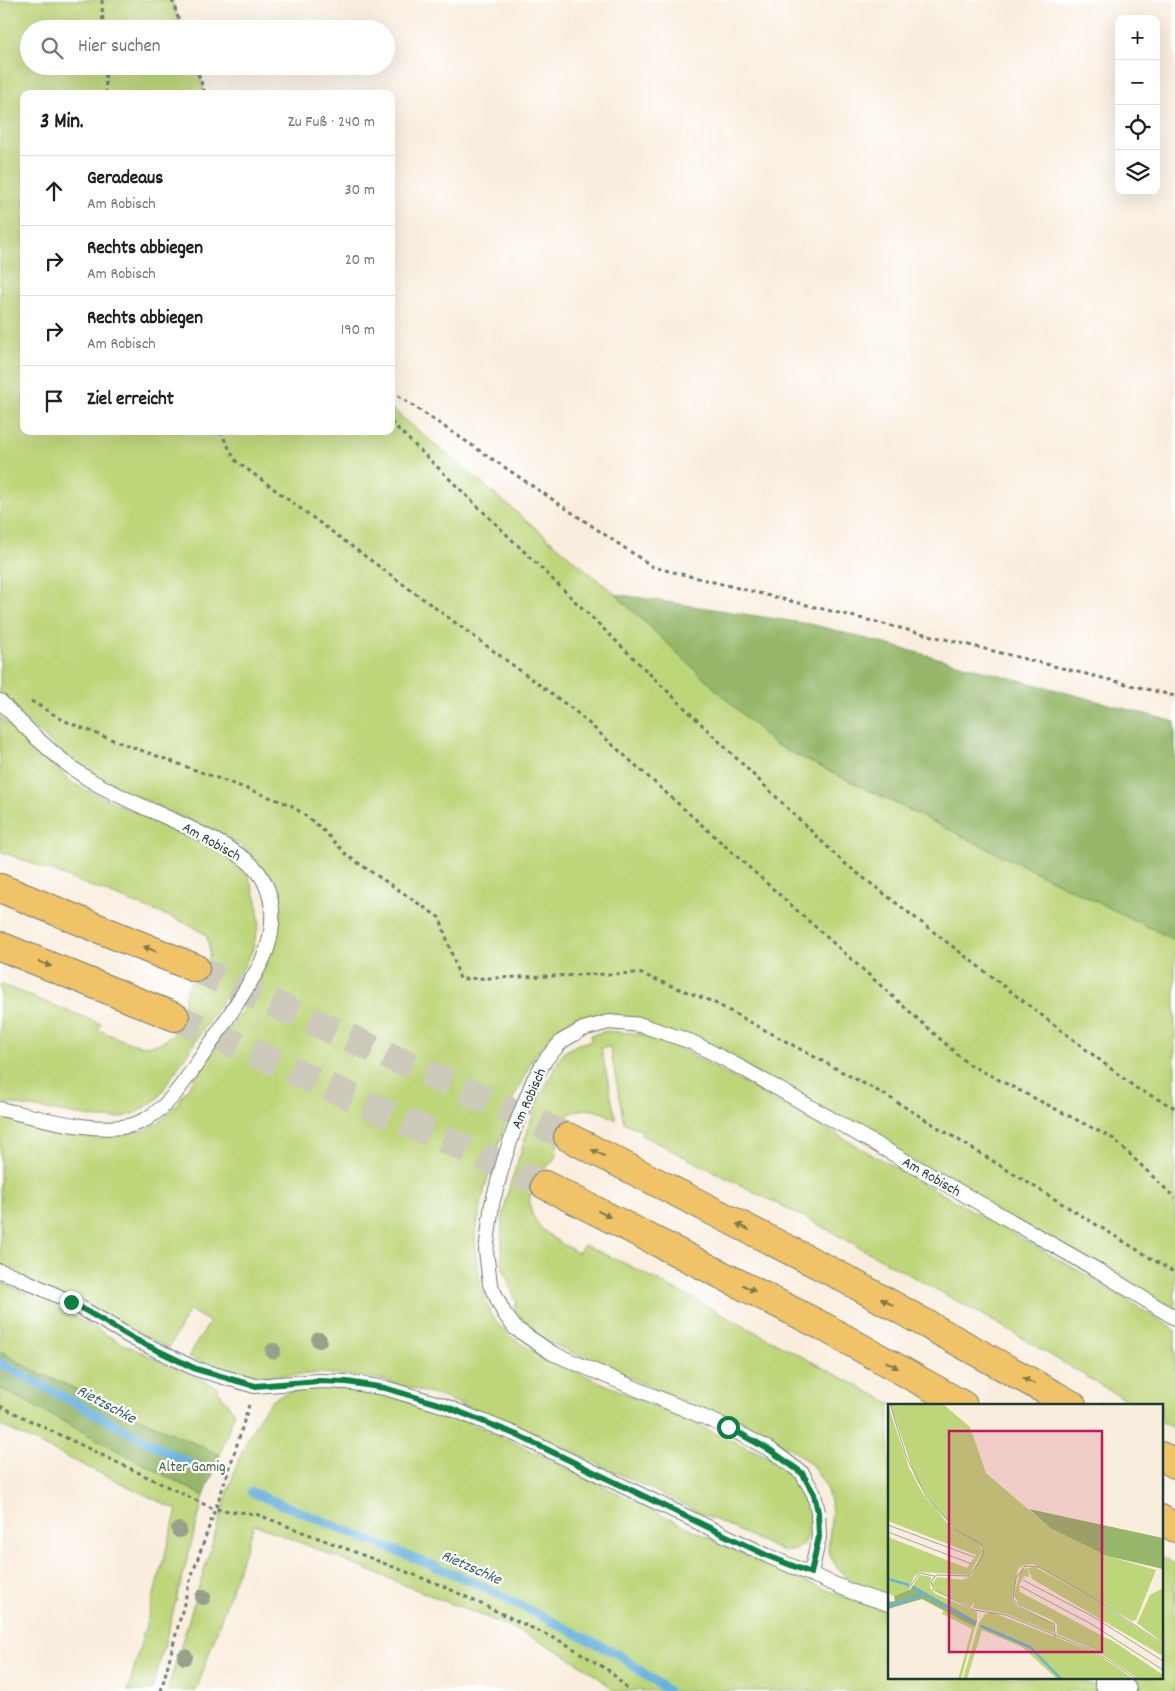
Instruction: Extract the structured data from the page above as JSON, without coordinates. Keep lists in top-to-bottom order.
{
  "streets": {
    "lane": ["Am Robisch"]
  },
  "water": ["Rietzschke"],
  "parks": ["Alter Gamig"],
  "page": {
    "map_buttons": ["+", "−"],
    "search": "Hier suchen",
    "heading": ["3 Min.", "Zu Fuß · 240 m"],
    "list": [
      ["Geradeaus", "Am Robisch", "30 m"],
      ["Rechts abbiegen", "Am Robisch", "20 m"],
      ["Rechts abbiegen", "Am Robisch", "190 m"],
      "Ziel erreicht"
    ]
  }
}
